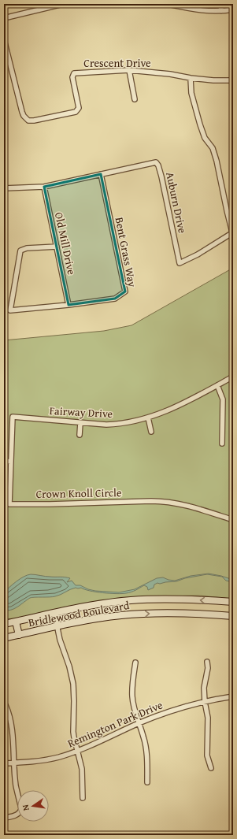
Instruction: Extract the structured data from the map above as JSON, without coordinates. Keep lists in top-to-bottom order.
{
  "streets": {
    "main road": ["Bridlewood Boulevard"],
    "street": [
      "Crescent Drive",
      "Auburn Drive",
      "Old Mill Drive",
      "Bent Grass Way",
      "Fairway Drive",
      "Crown Knoll Circle",
      "Remington Park Drive"
    ]
  },
  "crossings": [
    ["Auburn Drive", "Old Mill Drive"],
    ["Auburn Drive", "Bent Grass Way"],
    ["Old Mill Drive", "Bent Grass Way"],
    ["Fairway Drive", "Crown Knoll Circle"]
  ],
  "north": "left"
}
